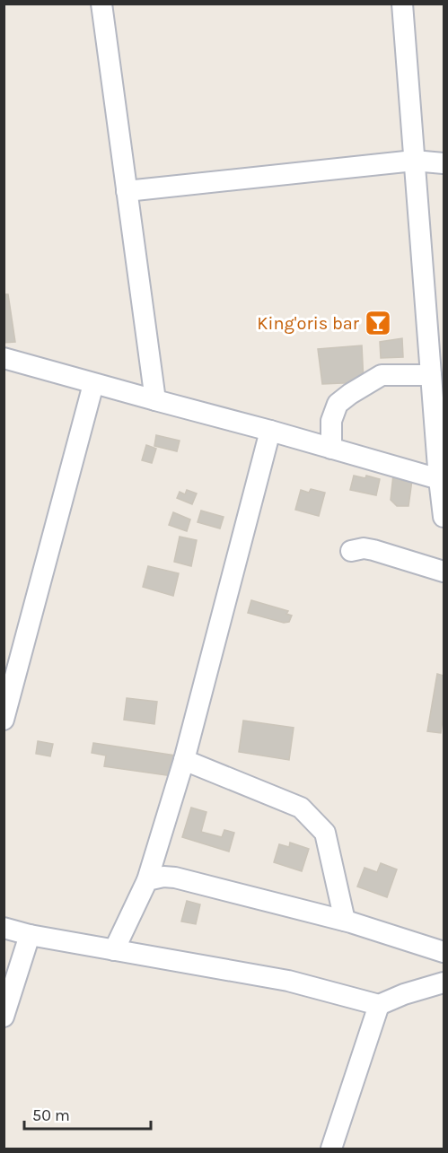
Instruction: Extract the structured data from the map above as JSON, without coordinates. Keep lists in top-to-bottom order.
{
  "places": {
    "bar": ["King'oris bar"]
  },
  "scale_bar": "50 m"
}
